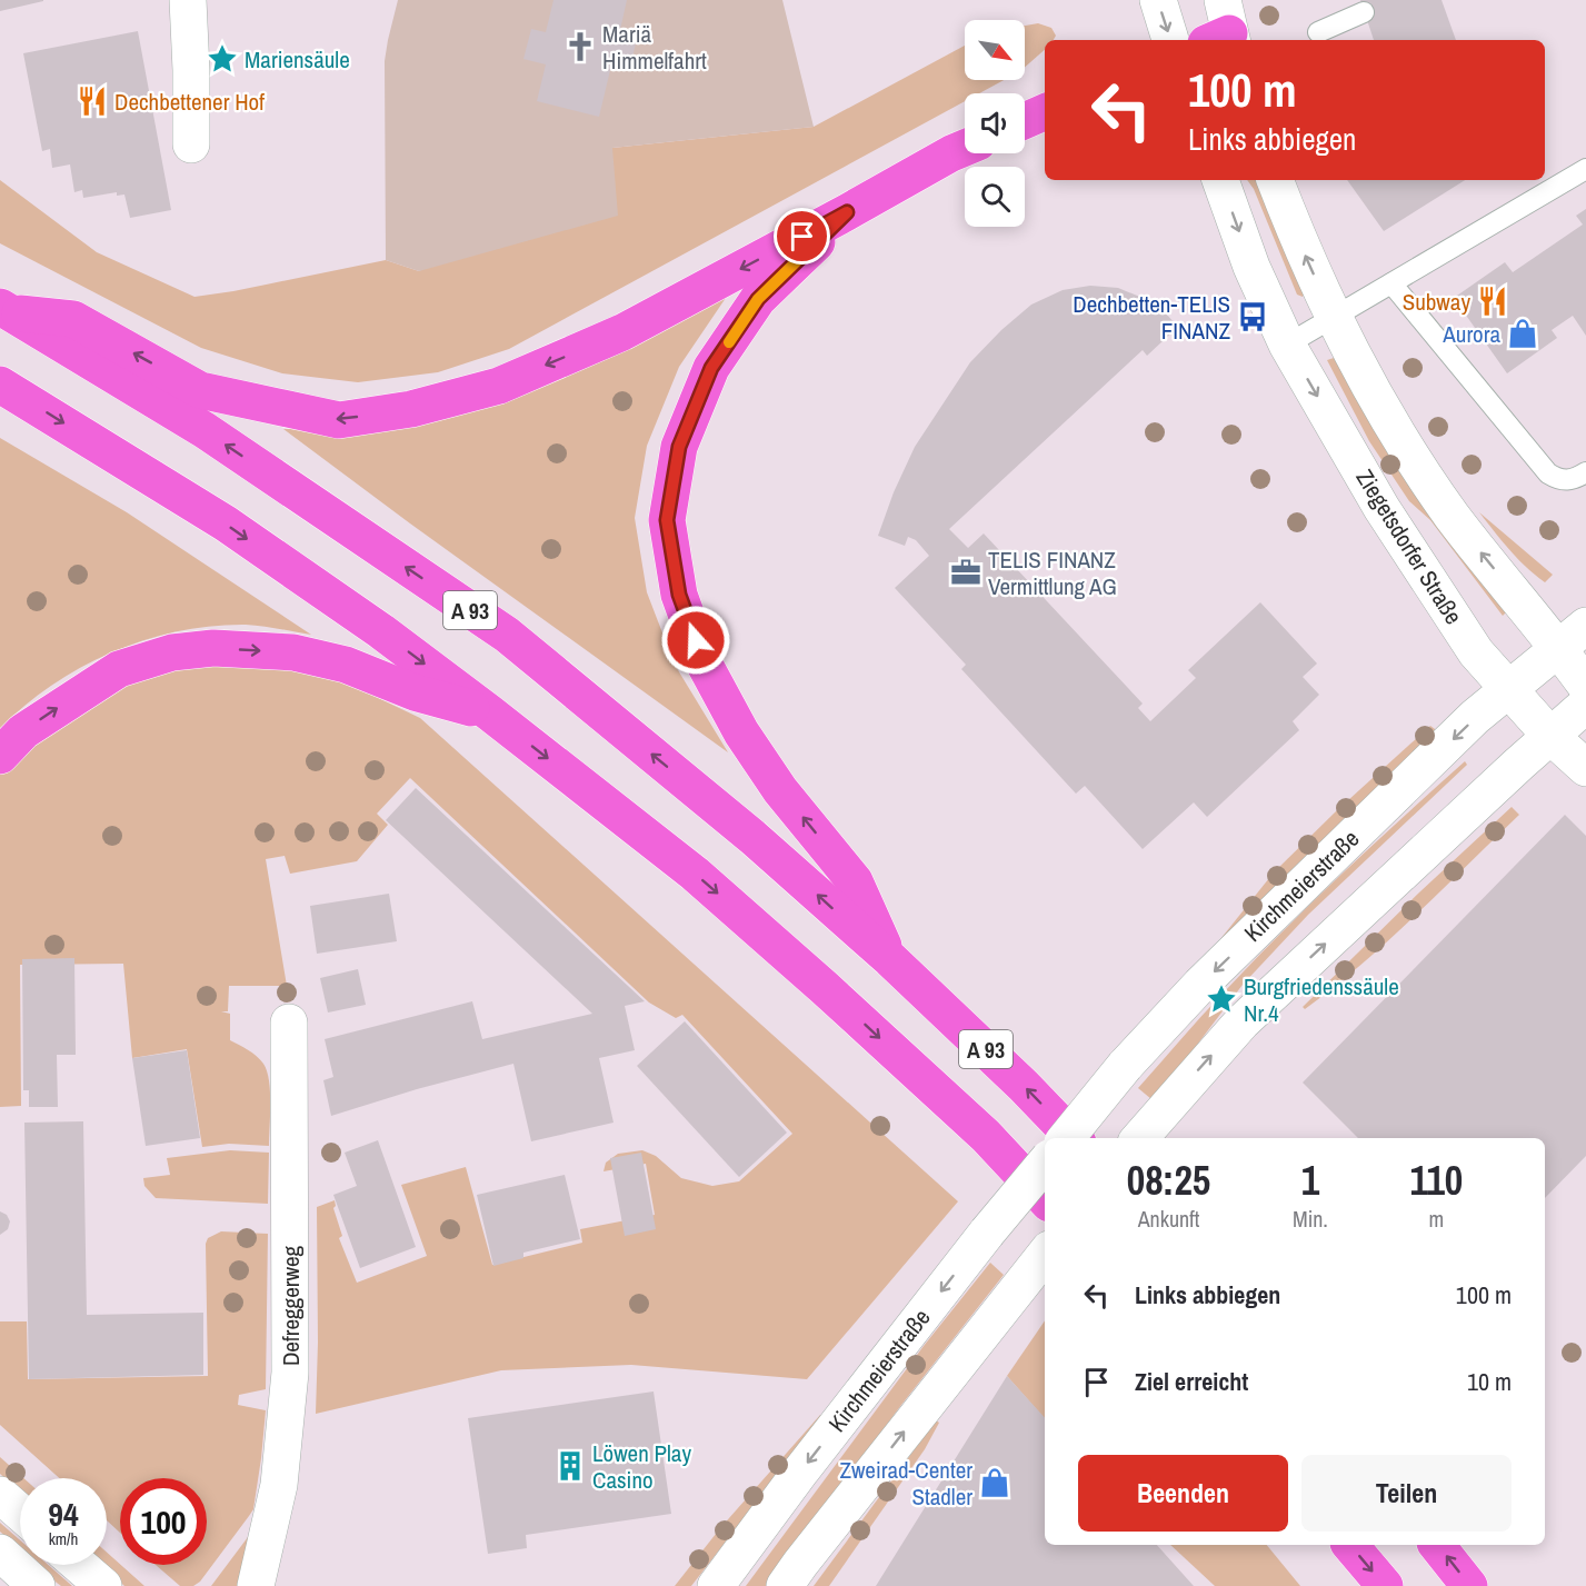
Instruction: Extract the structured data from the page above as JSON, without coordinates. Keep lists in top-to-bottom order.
{
  "streets": {
    "highway": ["A 93"],
    "main road": ["Ziegetsdorfer Straße", "Kirchmeierstraße", "Defreggerweg"]
  },
  "crossings": [
    ["Ziegetsdorfer Straße", "Kirchmeierstraße"]
  ],
  "places": {
    "church": ["Mariä Himmelfahrt"],
    "place": ["Mariensäule", "Burgfriedenssäule Nr.4"],
    "restaurant": ["Dechbettener Hof", "Subway"],
    "bus stop": ["Dechbetten-TELIS FINANZ"],
    "shop": ["Aurora", "Zweirad-Center Stadler"],
    "office": ["TELIS FINANZ Vermittlung AG"],
    "building": ["Löwen Play Casino"]
  },
  "north": "bottom right",
  "page": {
    "turn": ["100 m", "Links abbiegen"],
    "eta": [
      "08:25",
      "Ankunft",
      "1",
      "Min.",
      "110",
      "m"
    ],
    "list": [
      {
        "name": "Links abbiegen",
        "value": "100 m"
      },
      {
        "name": "Ziel erreicht",
        "value": "10 m"
      }
    ],
    "buttons": ["Beenden", "Teilen"],
    "speed": "94 km/h",
    "limit": "100"
  }
}
